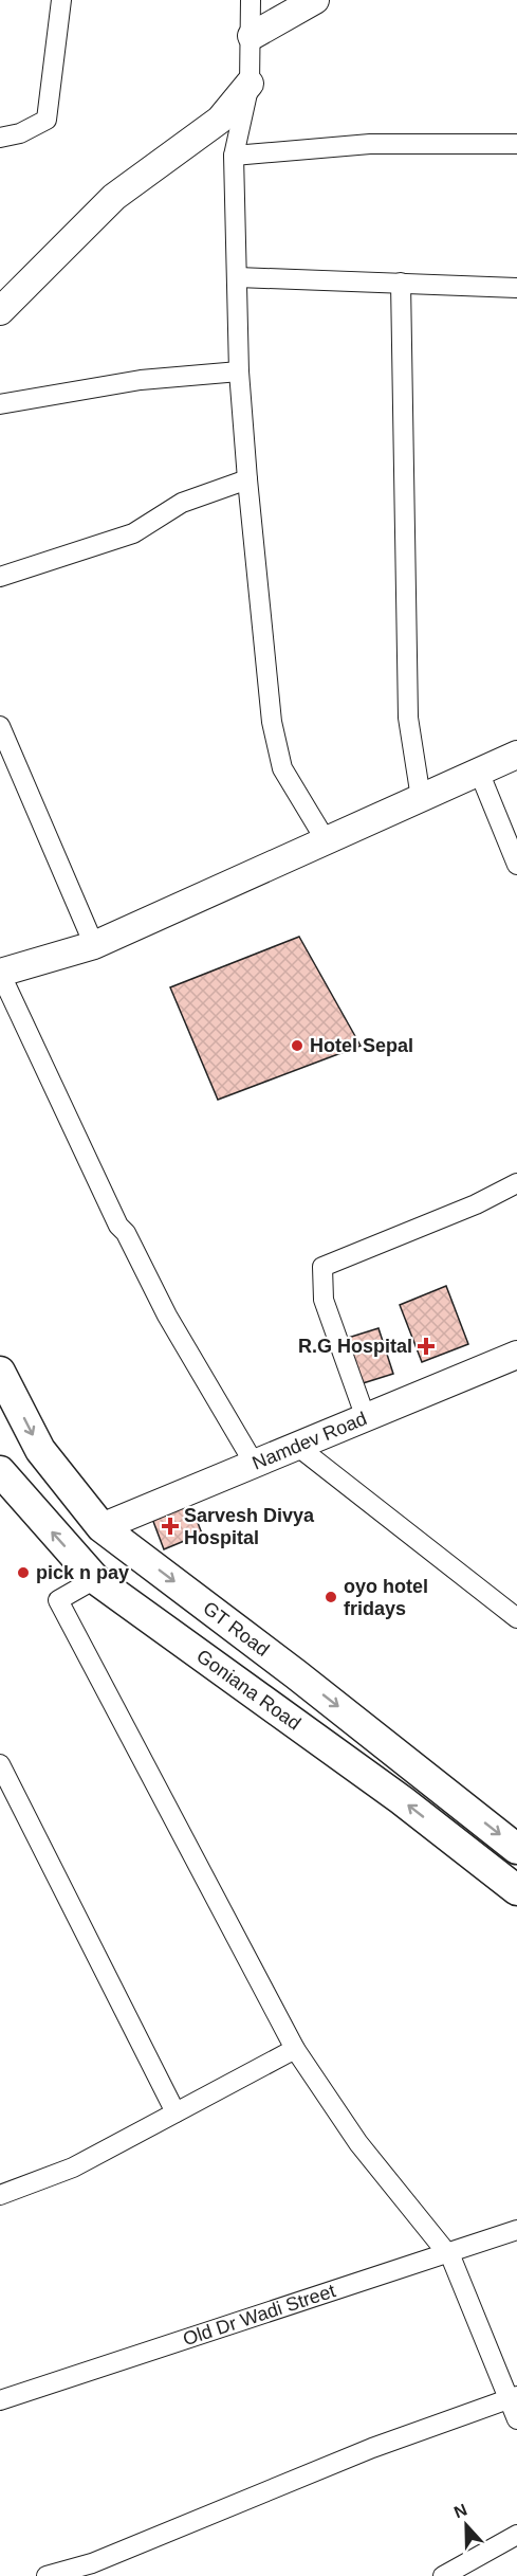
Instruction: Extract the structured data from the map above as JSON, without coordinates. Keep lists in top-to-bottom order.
{
  "streets": {
    "main road": ["GT Road", "Goniana Road"],
    "street": ["Namdev Road", "Old Dr Wadi Street"]
  },
  "crossings": [
    ["Namdev Road", "GT Road"]
  ],
  "one_way": ["GT Road", "Goniana Road"],
  "places": {
    "other": ["Hotel Sepal", "pick n pay", "oyo hotel fridays"],
    "health": ["R.G Hospital", "Sarvesh Divya Hospital"]
  },
  "north": "top"
}
